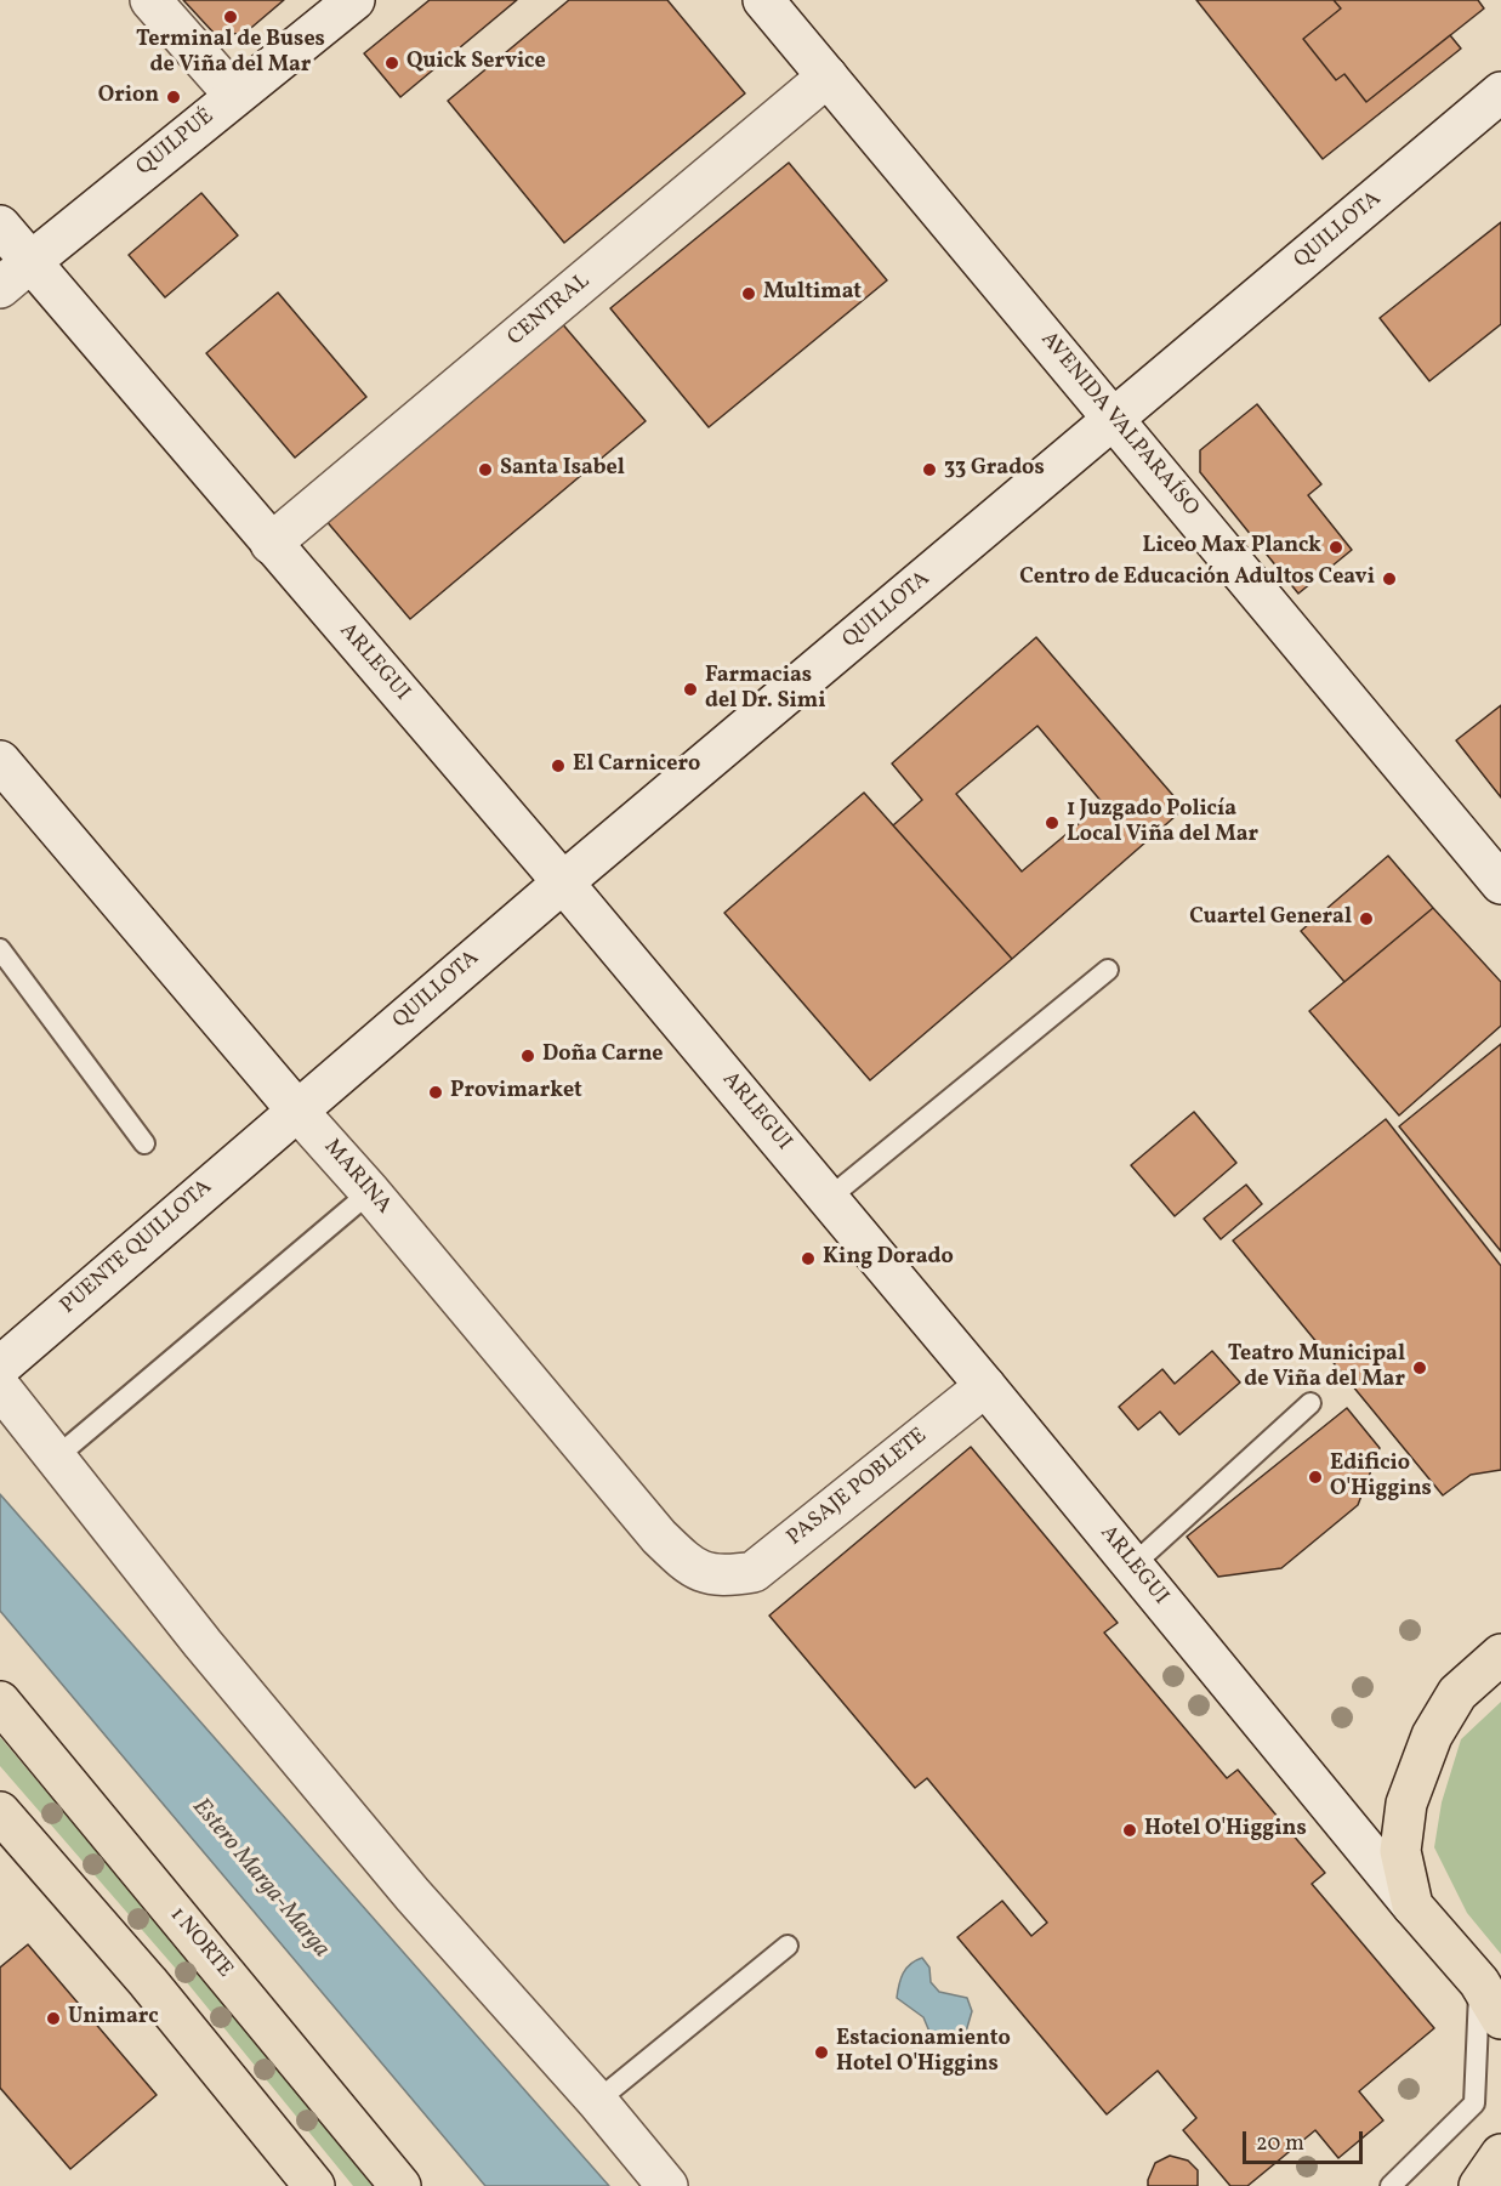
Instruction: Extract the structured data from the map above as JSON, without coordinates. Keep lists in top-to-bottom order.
{
  "streets": {
    "main road": ["ARLEGUI", "1 NORTE"],
    "street": [
      "QUILPUÉ",
      "QUILLOTA",
      "CENTRAL",
      "AVENIDA VALPARAÍSO",
      "MARINA",
      "PUENTE QUILLOTA",
      "PASAJE POBLETE"
    ]
  },
  "crossings": [
    ["QUILPUÉ", "ARLEGUI"],
    ["QUILLOTA", "AVENIDA VALPARAÍSO"],
    ["QUILLOTA", "ARLEGUI"],
    ["QUILLOTA", "MARINA"],
    ["QUILLOTA", "PUENTE QUILLOTA"],
    ["CENTRAL", "AVENIDA VALPARAÍSO"],
    ["CENTRAL", "ARLEGUI"],
    ["ARLEGUI", "PASAJE POBLETE"],
    ["MARINA", "PUENTE QUILLOTA"],
    ["MARINA", "PASAJE POBLETE"]
  ],
  "water": ["Estero Marga-Marga"],
  "places": [
    "Terminal de Buses de Viña del Mar",
    "Quick Service",
    "Orion",
    "Multimat",
    "Santa Isabel",
    "33 Grados",
    "Liceo Max Planck",
    "Centro de Educación Adultos Ceavi",
    "Farmacias del Dr. Simi",
    "El Carnicero",
    "1 Juzgado Policía Local Viña del Mar",
    "Cuartel General",
    "Doña Carne",
    "Provimarket",
    "King Dorado",
    "Teatro Municipal de Viña del Mar",
    "Edificio O'Higgins",
    "Hotel O'Higgins",
    "Unimarc",
    "Estacionamiento Hotel O'Higgins"
  ],
  "scale_bar": "20 m"
}
